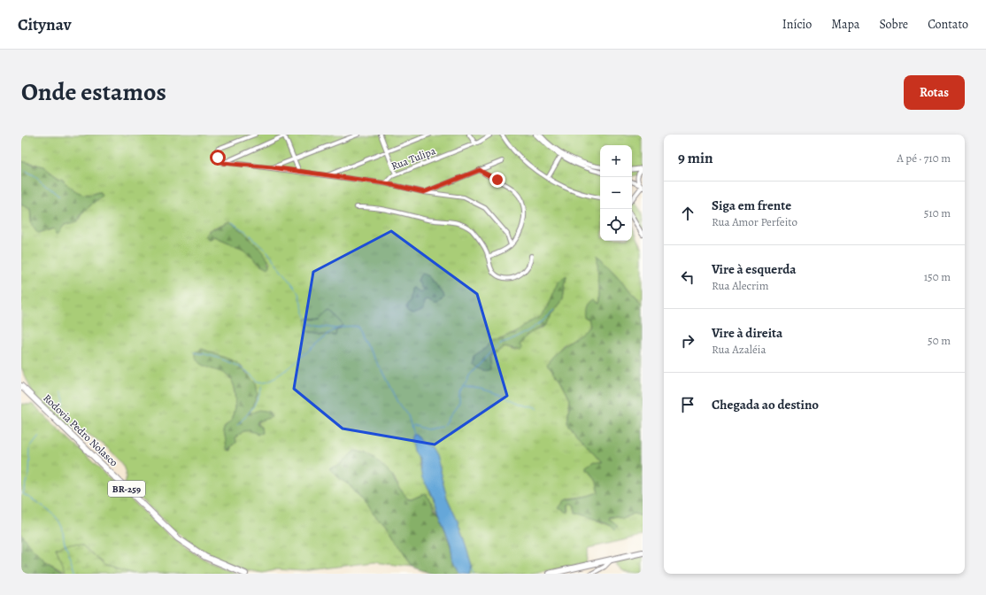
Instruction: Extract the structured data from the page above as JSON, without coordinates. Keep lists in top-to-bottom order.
{
  "streets": {
    "highway": ["Rodovia Pedro Nolasco", "BR-259"],
    "street": ["Rua Tulipa"]
  },
  "page": {
    "header": "Citynav",
    "nav": [
      "Início",
      "Mapa",
      "Sobre",
      "Contato"
    ],
    "title": "Onde estamos",
    "buttons": "Rotas",
    "heading": ["9 min", "A pé · 710 m"],
    "map_buttons": ["+", "−"],
    "list": [
      ["Siga em frente", "Rua Amor Perfeito", "510 m"],
      ["Vire à esquerda", "Rua Alecrim", "150 m"],
      ["Vire à direita", "Rua Azaléia", "50 m"],
      "Chegada ao destino"
    ]
  }
}
